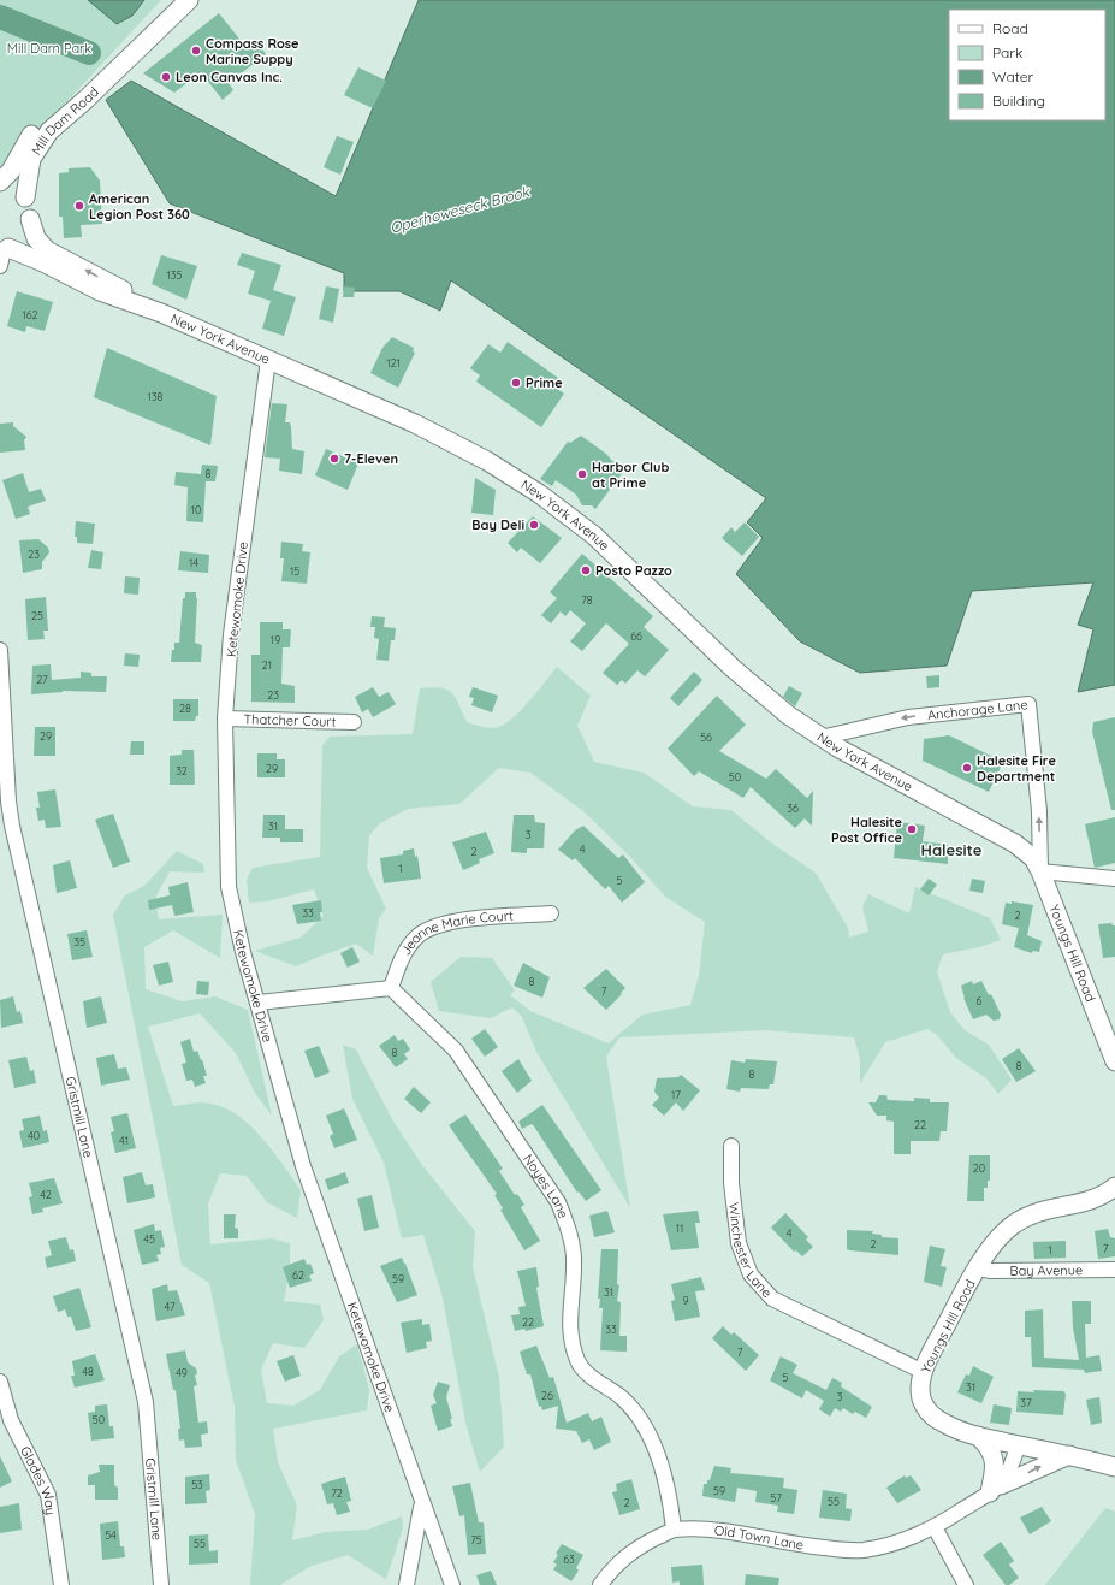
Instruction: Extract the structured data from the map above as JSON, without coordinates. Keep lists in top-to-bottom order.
{
  "streets": {
    "street": [
      "Mill Dam Road",
      "New York Avenue",
      "Ketewomoke Drive",
      "Anchorage Lane",
      "Thatcher Court",
      "Jeanne Marie Court",
      "Youngs Hill Road",
      "Gristmill Lane",
      "Noyes Lane",
      "Winchester Lane",
      "Bay Avenue",
      "Glades Way",
      "Old Town Lane"
    ]
  },
  "crossings": [
    ["Mill Dam Road", "New York Avenue"],
    ["New York Avenue", "Ketewomoke Drive"],
    ["New York Avenue", "Anchorage Lane"],
    ["New York Avenue", "Youngs Hill Road"],
    ["Ketewomoke Drive", "Thatcher Court"],
    ["Anchorage Lane", "Youngs Hill Road"],
    ["Jeanne Marie Court", "Noyes Lane"],
    ["Youngs Hill Road", "Winchester Lane"],
    ["Youngs Hill Road", "Bay Avenue"],
    ["Noyes Lane", "Old Town Lane"]
  ],
  "districts": ["Halesite"],
  "water": ["Operhoweseck Brook"],
  "parks": ["Mill Dam Park"],
  "places": [
    "Compass Rose Marine Suppy",
    "Leon Canvas Inc.",
    "American Legion Post 360",
    "Prime",
    "7-Eleven",
    "Harbor Club at Prime",
    "Bay Deli",
    "Posto Pazzo",
    "Halesite Fire Department",
    "Halesite Post Office"
  ],
  "house_numbers": [
    "135",
    "162",
    "121",
    "138",
    "8",
    "10",
    "23",
    "14",
    "15",
    "78",
    "25",
    "66",
    "19",
    "21",
    "27",
    "23",
    "28",
    "29",
    "56",
    "29",
    "32",
    "50",
    "36",
    "31",
    "3",
    "4",
    "2",
    "1",
    "5",
    "33",
    "2",
    "35",
    "8",
    "7",
    "6",
    "8",
    "8",
    "8",
    "17",
    "22",
    "40",
    "41",
    "20",
    "42",
    "11",
    "4",
    "45",
    "2",
    "7",
    "1",
    "62",
    "59",
    "31",
    "9",
    "47",
    "22",
    "33",
    "7",
    "48",
    "49",
    "5",
    "31",
    "26",
    "3",
    "37",
    "50",
    "53",
    "59",
    "72",
    "57",
    "55",
    "2",
    "54",
    "75",
    "55",
    "63"
  ],
  "legend": [
    "Road",
    "Park",
    "Water",
    "Building"
  ]
}
